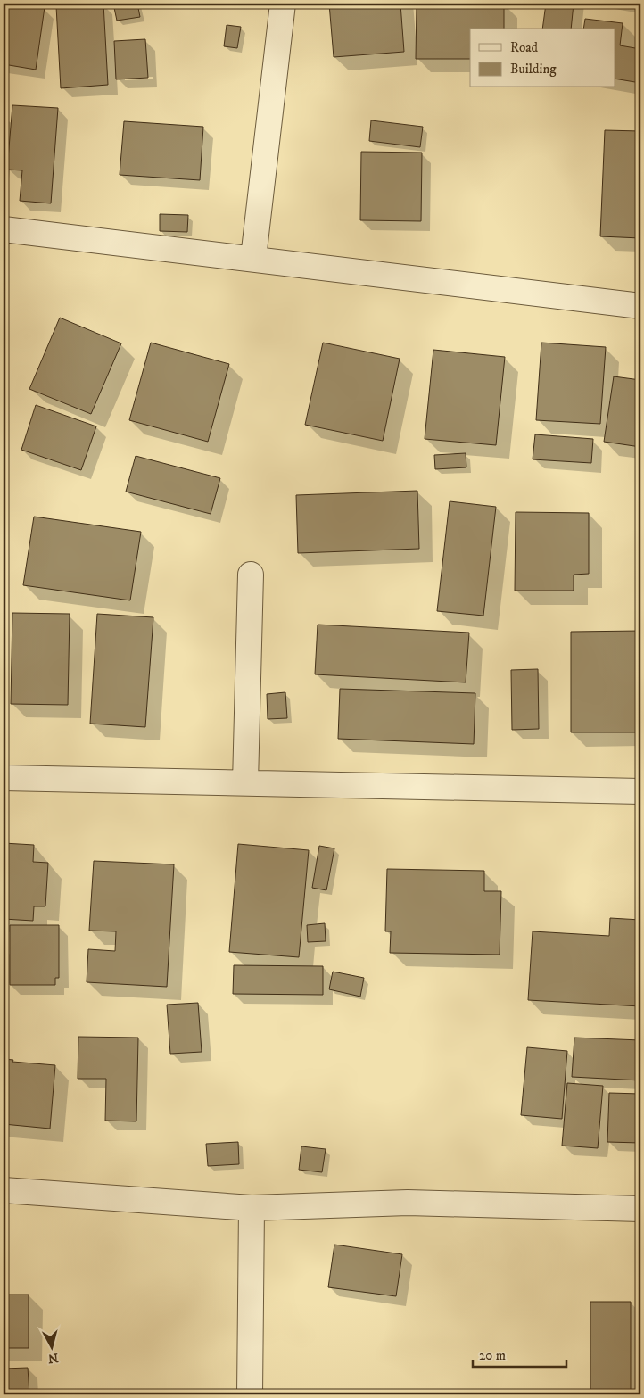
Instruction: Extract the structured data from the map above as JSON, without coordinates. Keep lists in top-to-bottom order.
{
  "legend": ["Road", "Building"],
  "scale_bar": "20 m",
  "north": "bottom"
}
